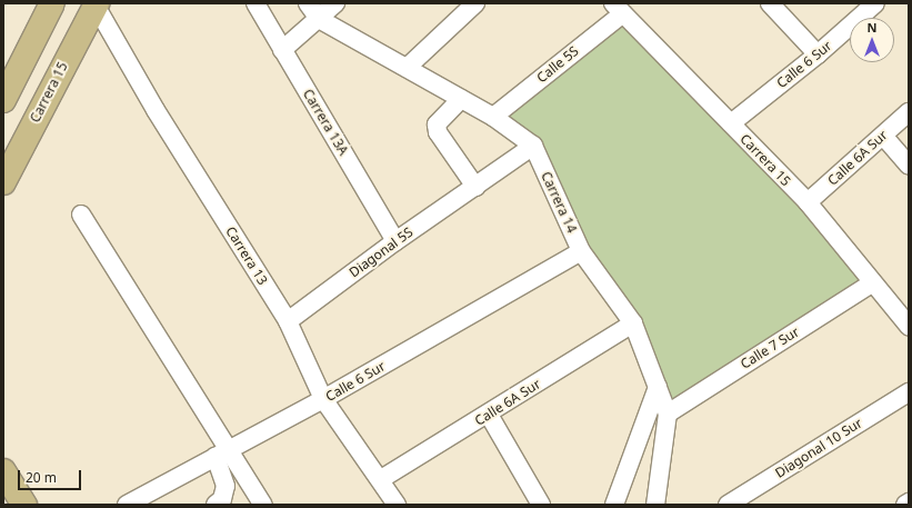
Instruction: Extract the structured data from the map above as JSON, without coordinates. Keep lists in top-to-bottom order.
{
  "streets": {
    "main road": ["Carrera 15"],
    "street": [
      "Calle 5S",
      "Calle 6 Sur",
      "Carrera 13A",
      "Calle 6A Sur",
      "Carrera 14",
      "Diagonal 5S",
      "Carrera 13",
      "Calle 7 Sur",
      "Diagonal 10 Sur"
    ]
  },
  "crossings": [
    ["Calle 5S", "Carrera 15"],
    ["Calle 5S", "Carrera 14"],
    ["Calle 6 Sur", "Carrera 15"],
    ["Calle 6 Sur", "Carrera 14"],
    ["Calle 6 Sur", "Carrera 13"],
    ["Carrera 15", "Calle 6A Sur"],
    ["Carrera 15", "Carrera 13"],
    ["Carrera 15", "Calle 7 Sur"],
    ["Carrera 13A", "Diagonal 5S"],
    ["Calle 6A Sur", "Carrera 14"],
    ["Calle 6A Sur", "Carrera 13"],
    ["Carrera 14", "Diagonal 5S"],
    ["Carrera 14", "Calle 7 Sur"],
    ["Diagonal 5S", "Carrera 13"]
  ],
  "scale_bar": "20 m",
  "north": "top"
}
